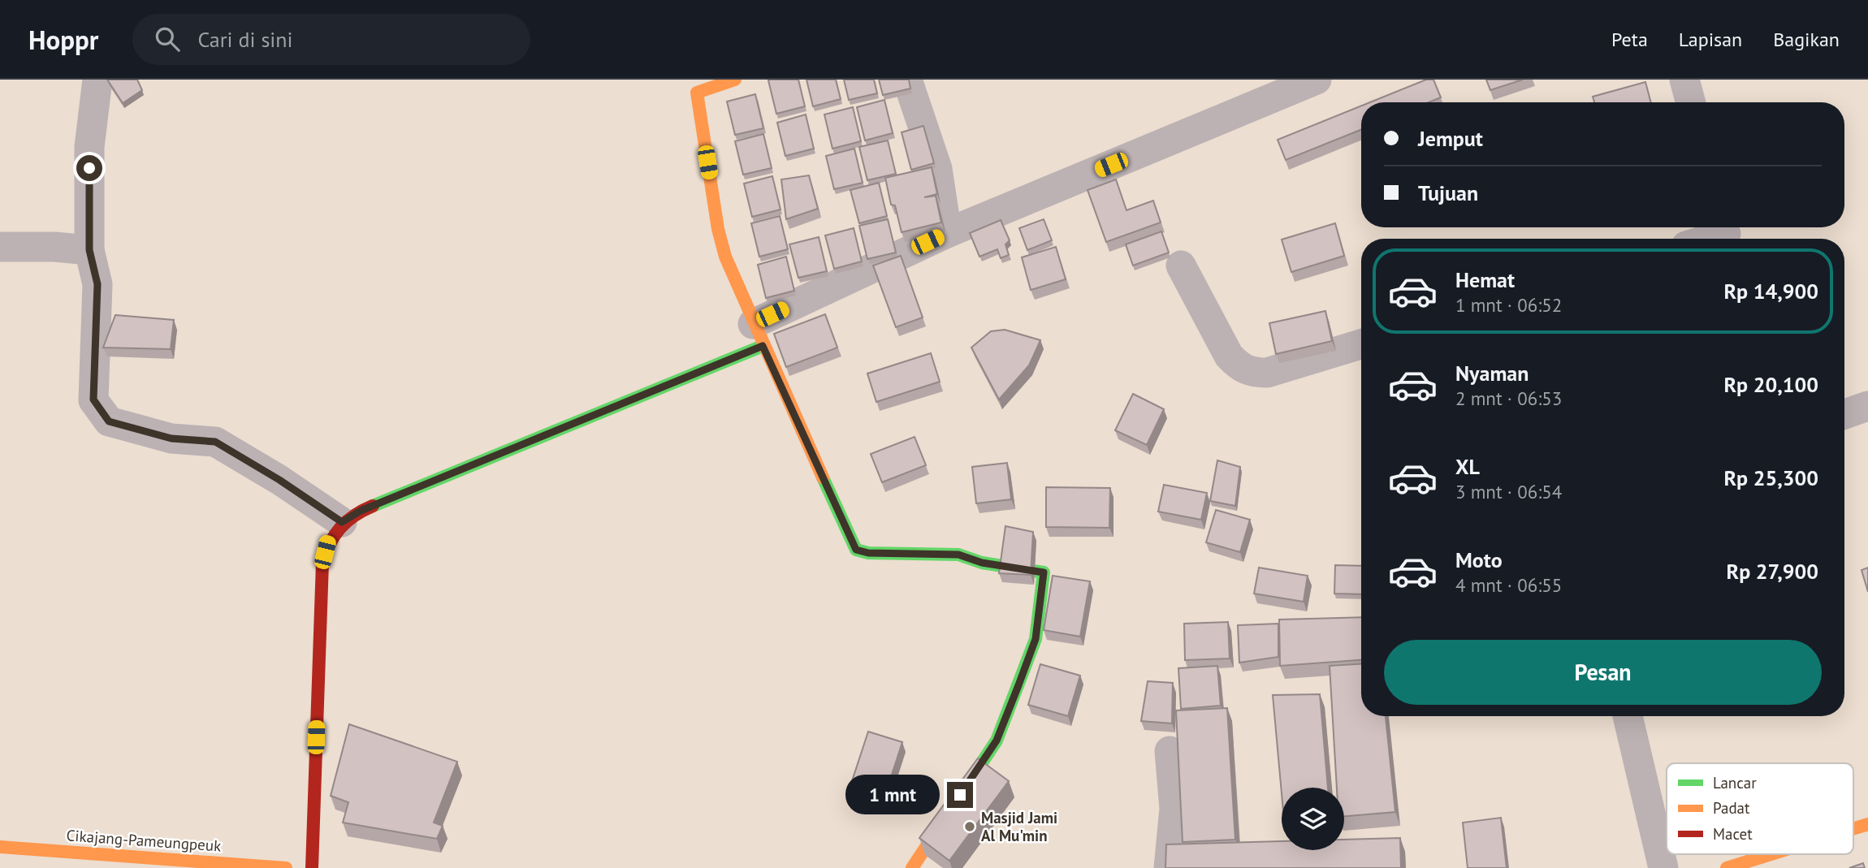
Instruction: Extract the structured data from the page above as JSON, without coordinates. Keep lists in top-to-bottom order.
{
  "streets": {
    "street": ["Cikajang-Pameungpeuk"]
  },
  "places": ["Masjid Jami Al Mu'min"],
  "legend": ["Lancar", "Padat", "Macet"],
  "page": {
    "header": "Hoppr",
    "search": "Cari di sini",
    "nav": ["Peta", "Lapisan", "Bagikan"],
    "banner": ["Jemput", "Tujuan"],
    "list": [
      {
        "name": "Hemat",
        "note": "1 mnt · 06:52",
        "value": "Rp 14,900"
      },
      {
        "name": "Nyaman",
        "note": "2 mnt · 06:53",
        "value": "Rp 20,100"
      },
      {
        "name": "XL",
        "note": "3 mnt · 06:54",
        "value": "Rp 25,300"
      },
      {
        "name": "Moto",
        "note": "4 mnt · 06:55",
        "value": "Rp 27,900"
      }
    ],
    "buttons": "Pesan",
    "bubble": "1 mnt"
  }
}
